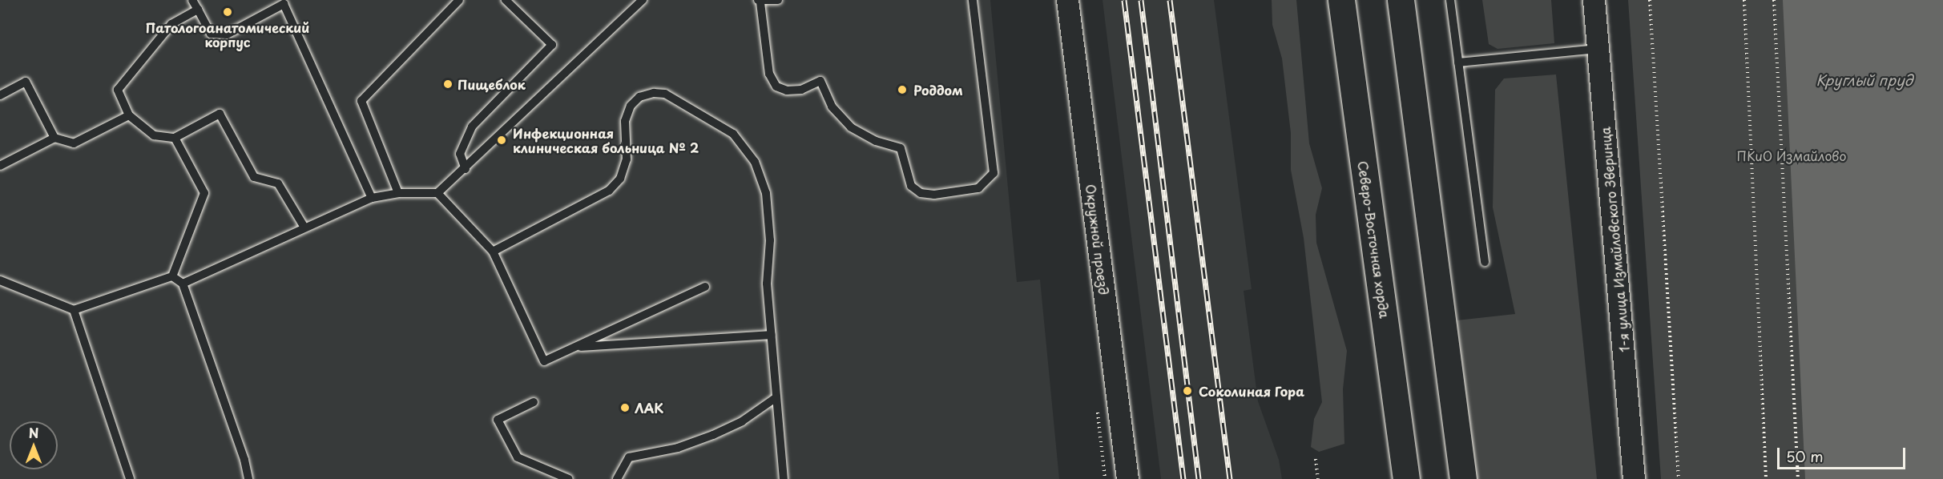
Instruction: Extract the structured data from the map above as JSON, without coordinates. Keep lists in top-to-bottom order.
{
  "streets": {
    "main road": ["Северо-Восточная хорда"],
    "street": ["Окружной проезд", "1-я улица Измайловского Зверинца"]
  },
  "water": ["Круглый пруд"],
  "parks": ["ПКиО Измайлово"],
  "places": [
    "Патологоанатомический корпус",
    "Пищеблок",
    "Роддом",
    "Инфекционная клиническая больница № 2",
    "Соколиная Гора",
    "ЛАК"
  ],
  "scale_bar": "50 m",
  "north": "top"
}
